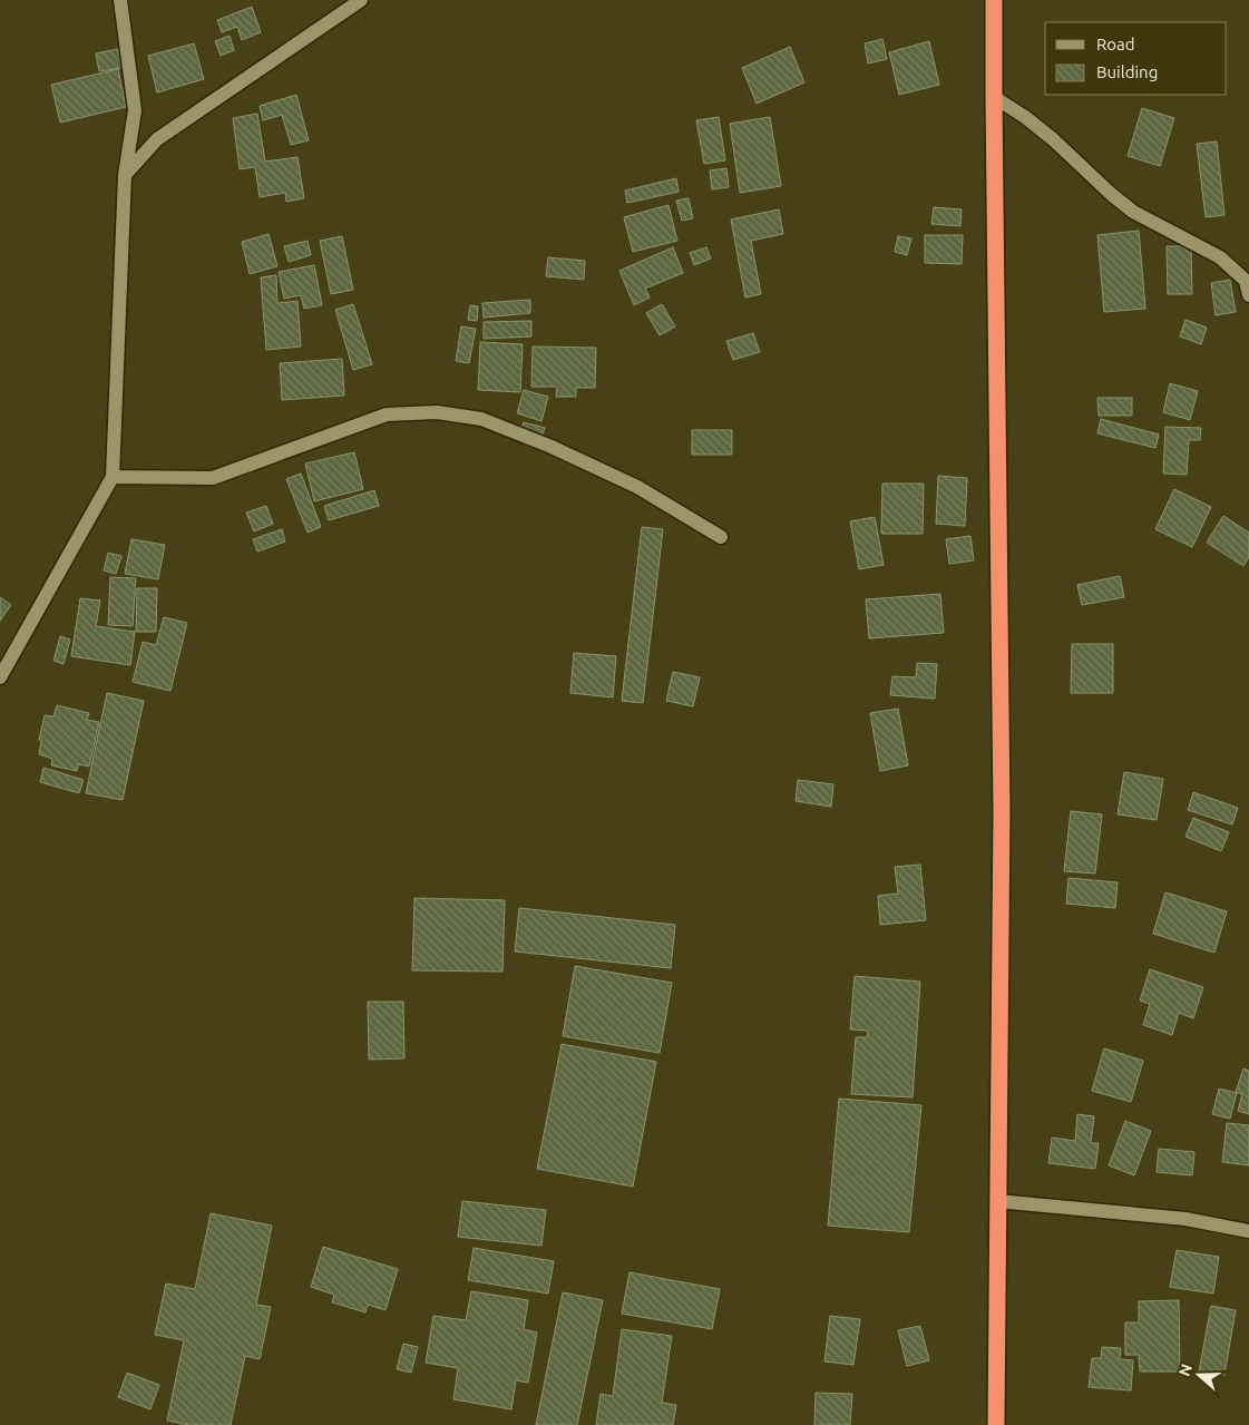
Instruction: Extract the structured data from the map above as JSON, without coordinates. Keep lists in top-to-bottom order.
{
  "legend": ["Road", "Building"],
  "north": "left"
}
